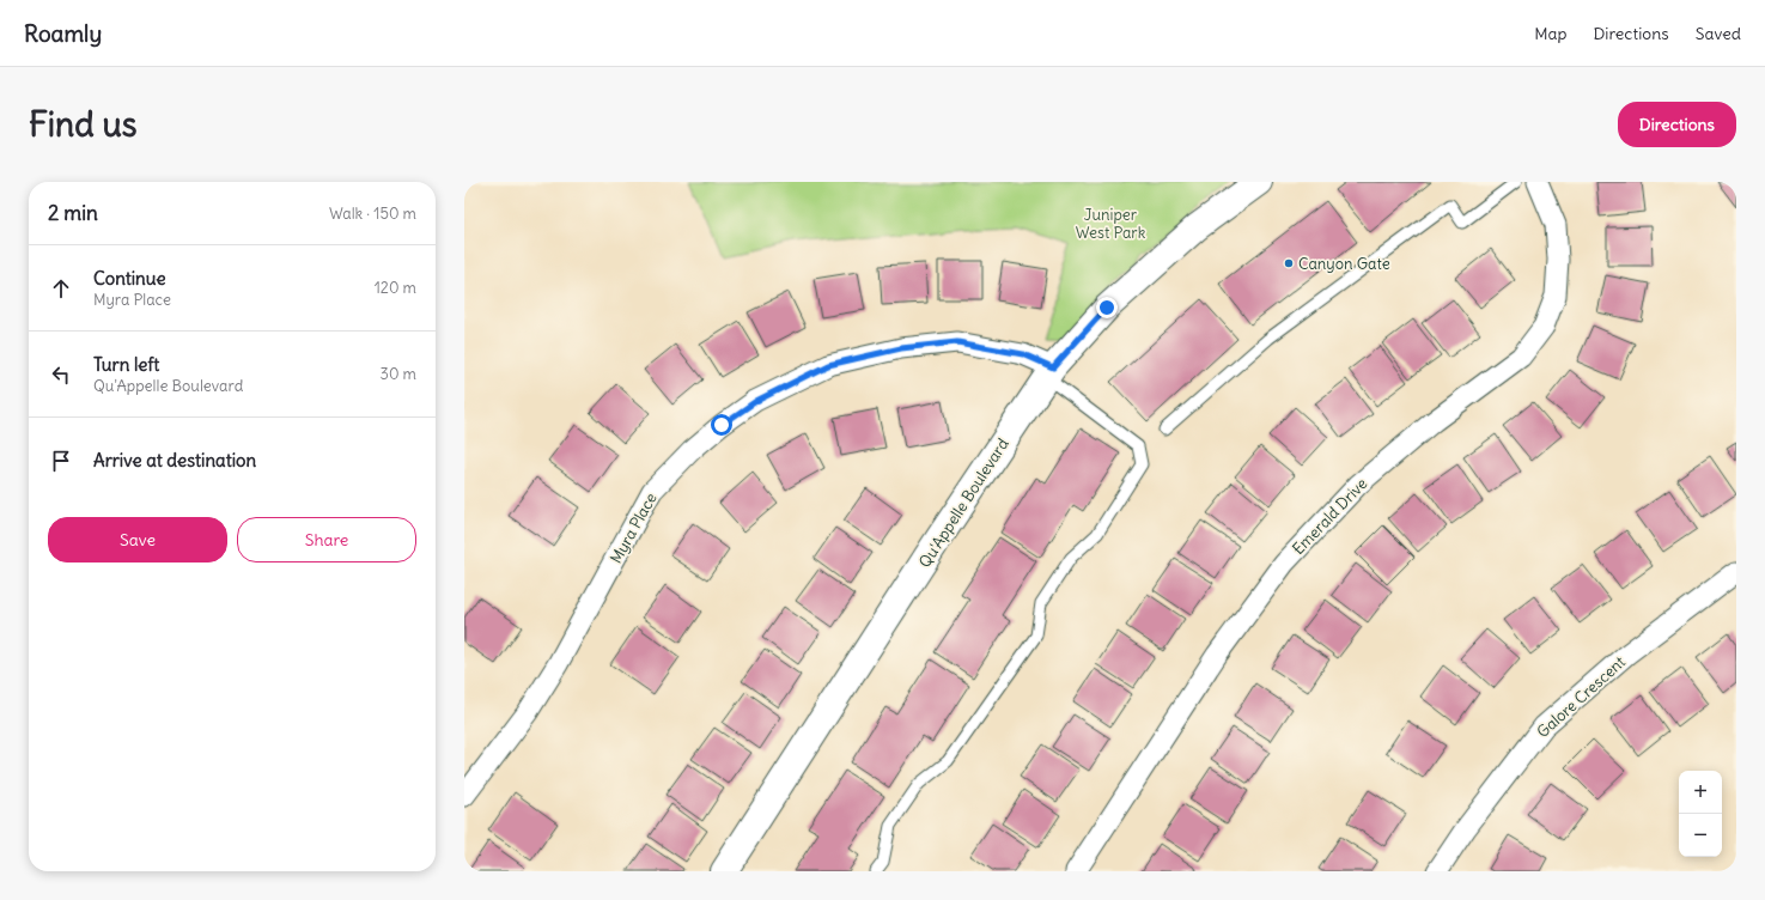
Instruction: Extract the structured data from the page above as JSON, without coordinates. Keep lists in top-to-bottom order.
{
  "streets": {
    "street": [
      "Qu'Appelle Boulevard",
      "Emerald Drive",
      "Myra Place",
      "Galore Crescent"
    ]
  },
  "crossings": [
    ["Qu'Appelle Boulevard", "Myra Place"]
  ],
  "parks": ["Juniper West Park"],
  "places": ["Canyon Gate"],
  "page": {
    "header": "Roamly",
    "nav": ["Map", "Directions", "Saved"],
    "buttons": [
      "Directions",
      ["Save", "Share"]
    ],
    "title": "Find us",
    "heading": ["2 min", "Walk · 150 m"],
    "list": [
      ["Continue", "Myra Place", "120 m"],
      ["Turn left", "Qu'Appelle Boulevard", "30 m"],
      "Arrive at destination"
    ],
    "map_buttons": ["+", "−"]
  }
}
